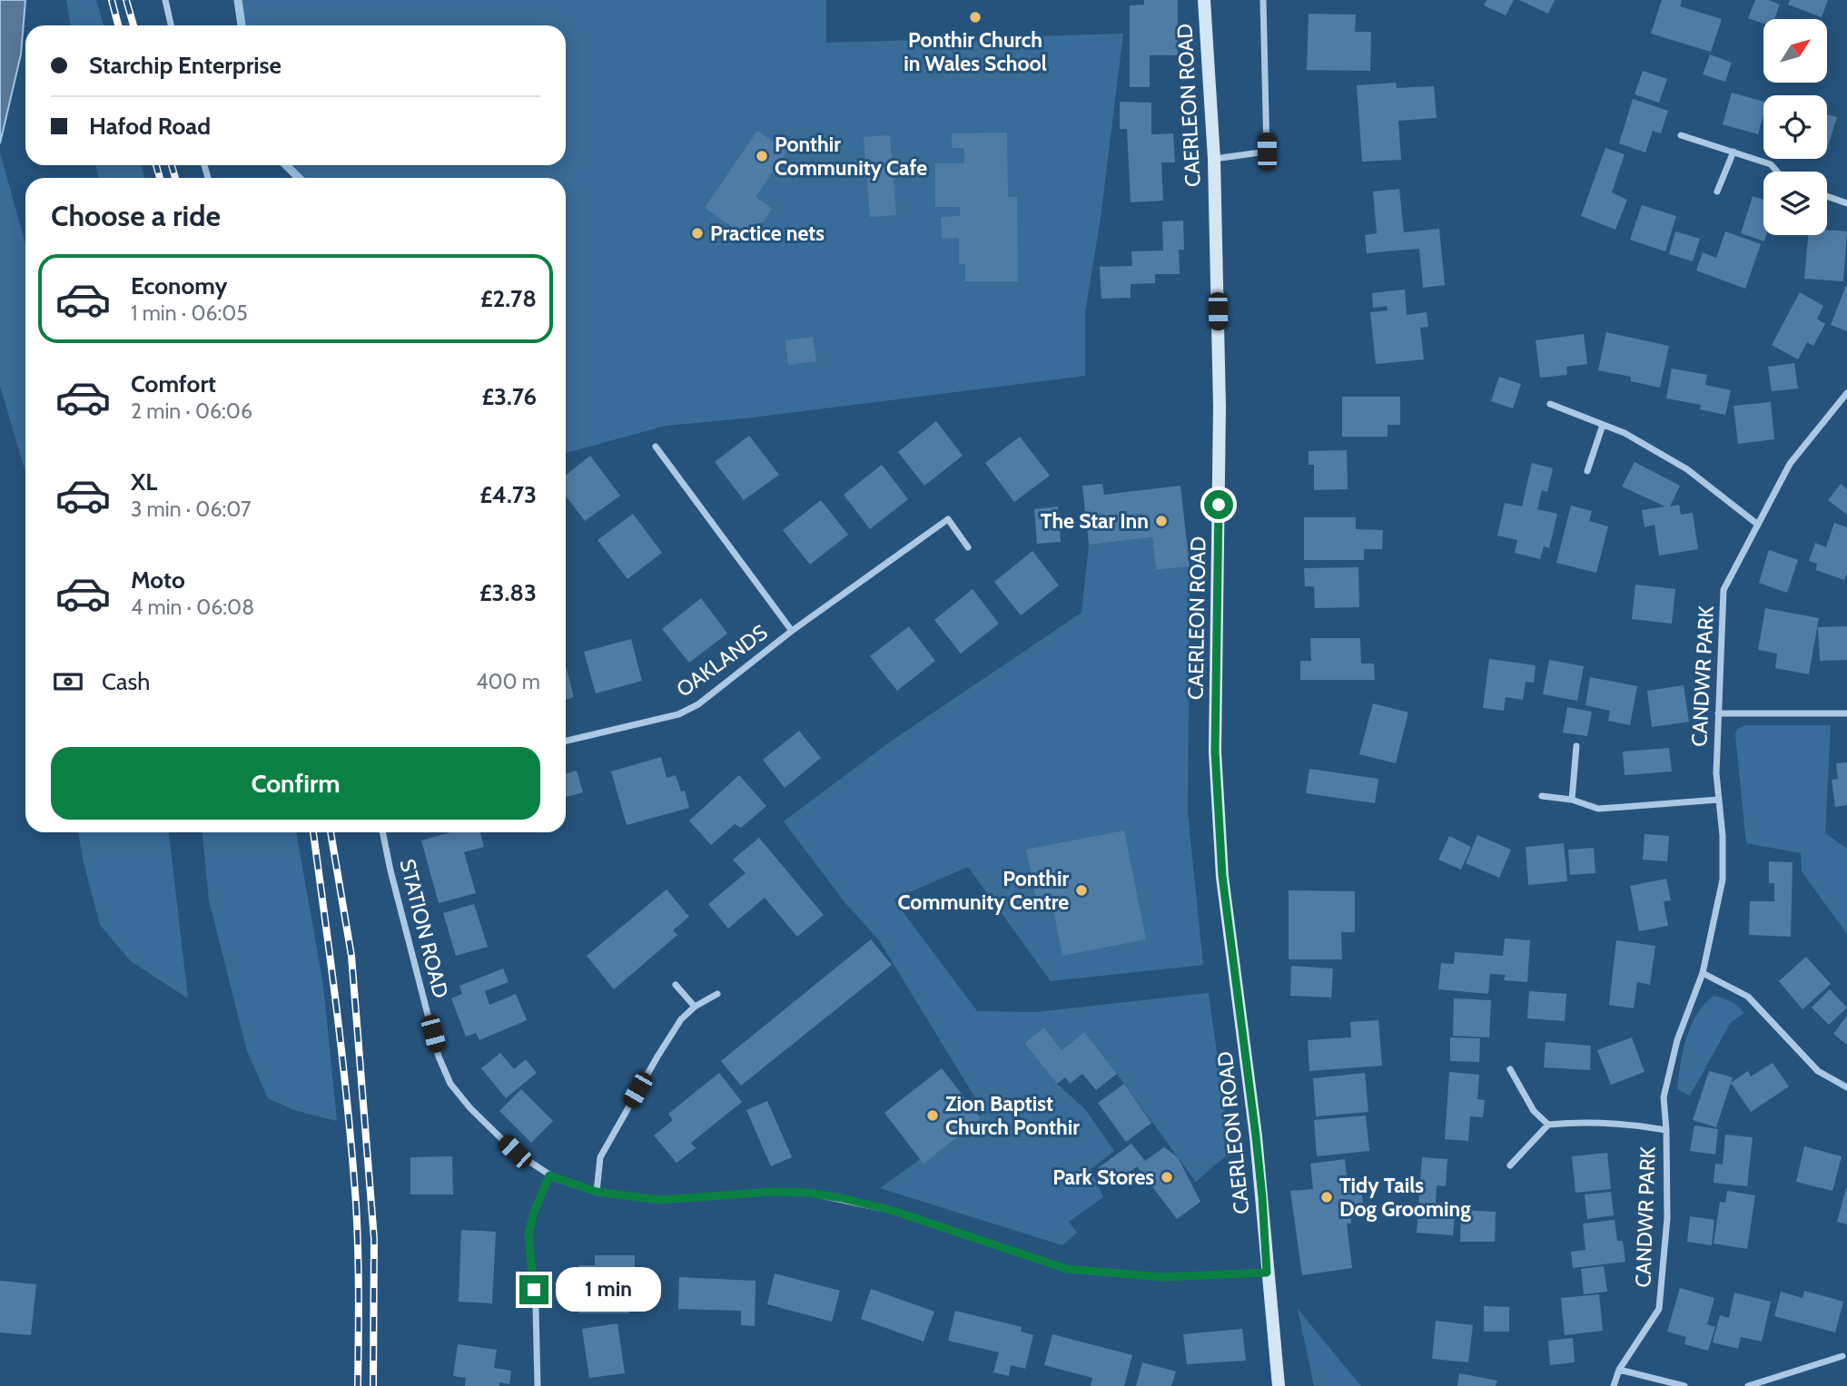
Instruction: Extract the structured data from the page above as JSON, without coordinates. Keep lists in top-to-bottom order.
{
  "streets": {
    "main road": ["CAERLEON ROAD"],
    "street": ["OAKLANDS", "CANDWR PARK", "STATION ROAD"]
  },
  "crossings": [
    ["CAERLEON ROAD", "STATION ROAD"]
  ],
  "places": [
    "Ponthir Church in Wales School",
    "Ponthir Community Cafe",
    "Practice nets",
    "The Star Inn",
    "Ponthir Community Centre",
    "Zion Baptist Church Ponthir",
    "Park Stores",
    "Tidy Tails Dog Grooming"
  ],
  "north": "top right",
  "page": {
    "banner": ["Starchip Enterprise", "Hafod Road"],
    "heading": "Choose a ride",
    "list": [
      {
        "name": "Economy",
        "note": "1 min · 06:05",
        "value": "£2.78"
      },
      {
        "name": "Comfort",
        "note": "2 min · 06:06",
        "value": "£3.76"
      },
      {
        "name": "XL",
        "note": "3 min · 06:07",
        "value": "£4.73"
      },
      {
        "name": "Moto",
        "note": "4 min · 06:08",
        "value": "£3.83"
      }
    ],
    "pay": ["Cash", "400 m"],
    "buttons": "Confirm",
    "bubble": "1 min"
  }
}
